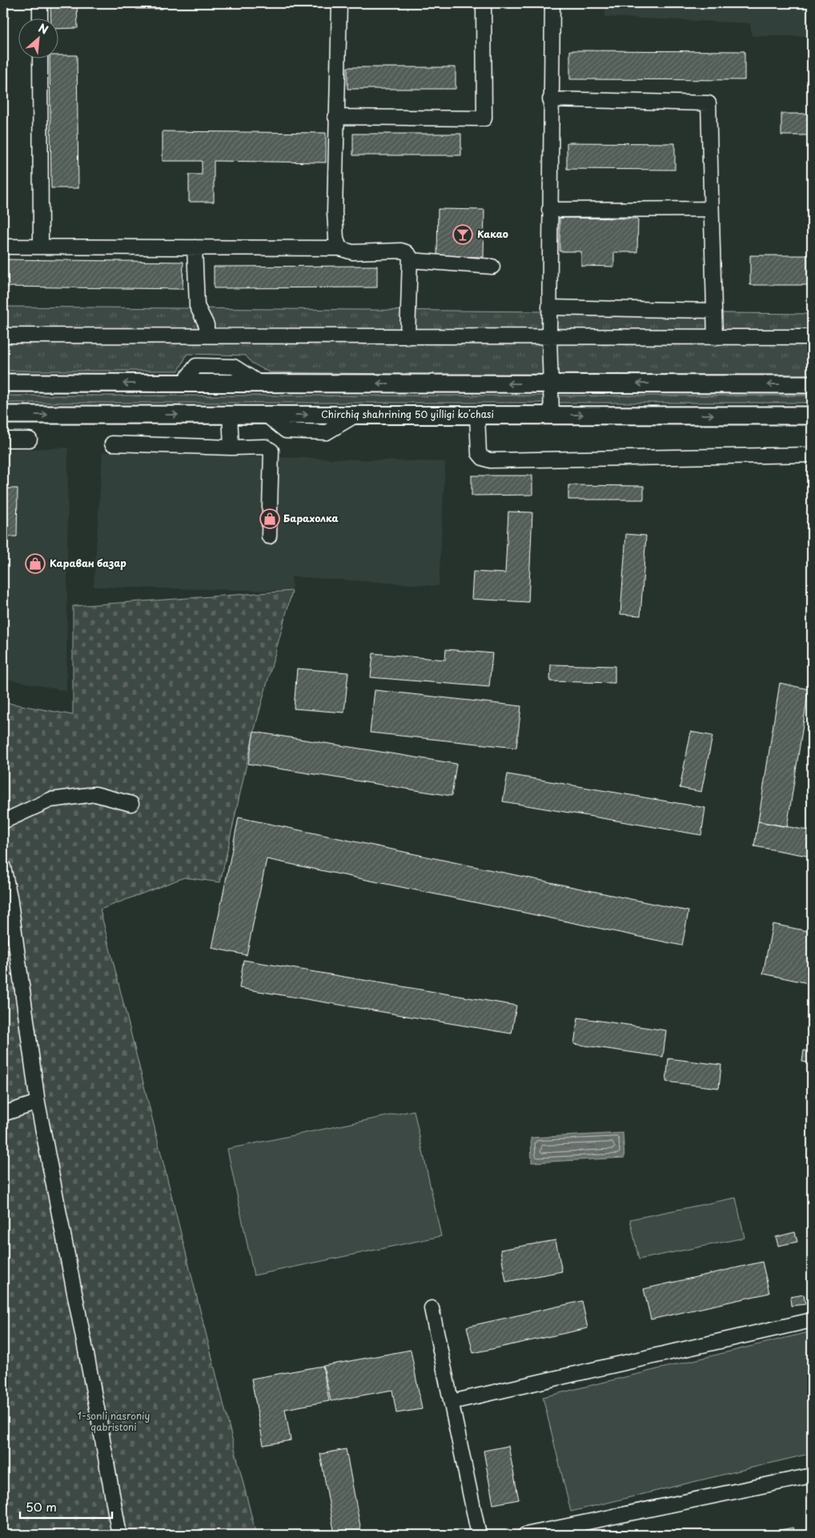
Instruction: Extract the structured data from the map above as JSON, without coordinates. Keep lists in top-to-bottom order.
{
  "streets": {
    "main road": ["Chirchiq shahrining 50 yilligi koʻchasi"]
  },
  "parks": ["1-sonli nasroniy qabristoni"],
  "places": {
    "bar": ["Какао"],
    "shop": ["Барахолка", "Караван базар"]
  },
  "scale_bar": "50 m",
  "north": "top right"
}
